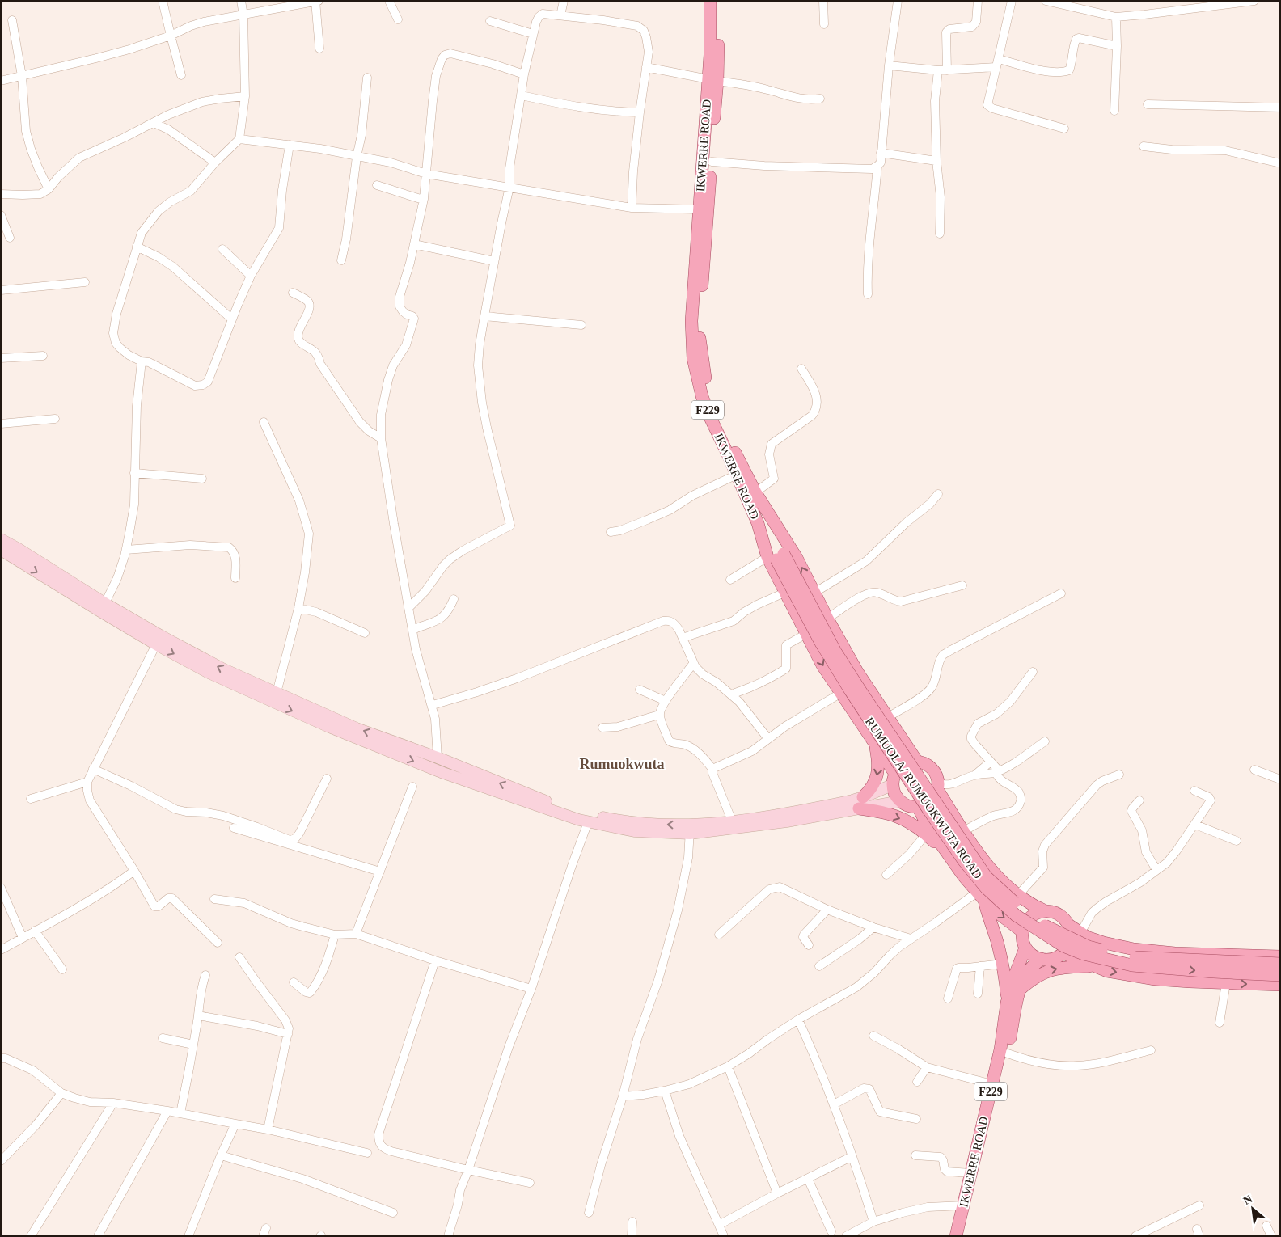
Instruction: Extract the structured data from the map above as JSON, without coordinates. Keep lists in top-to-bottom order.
{
  "streets": {
    "main road": ["IKWERRE ROAD", "F229", "RUMUOLA/ RUMUOKWUTA ROAD"]
  },
  "crossings": [
    ["IKWERRE ROAD", "RUMUOLA/ RUMUOKWUTA ROAD"]
  ],
  "districts": ["Rumuokwuta"],
  "north": "top left"
}
